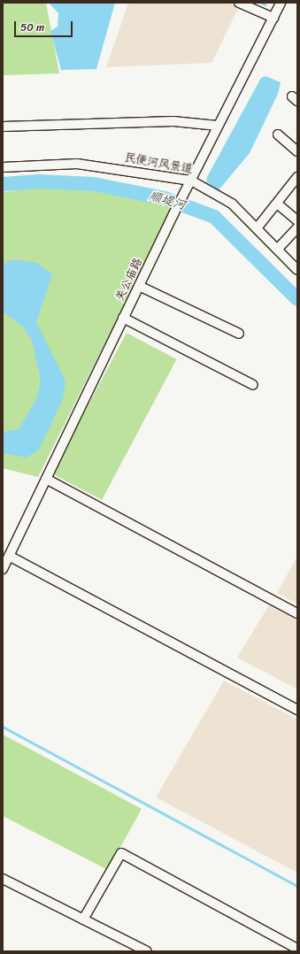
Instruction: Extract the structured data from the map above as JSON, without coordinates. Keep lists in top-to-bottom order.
{
  "streets": {
    "street": ["民便河风景道", "关公庙路"]
  },
  "crossings": [
    ["民便河风景道", "关公庙路"]
  ],
  "water": ["顺堤河"],
  "scale_bar": "50 m"
}
